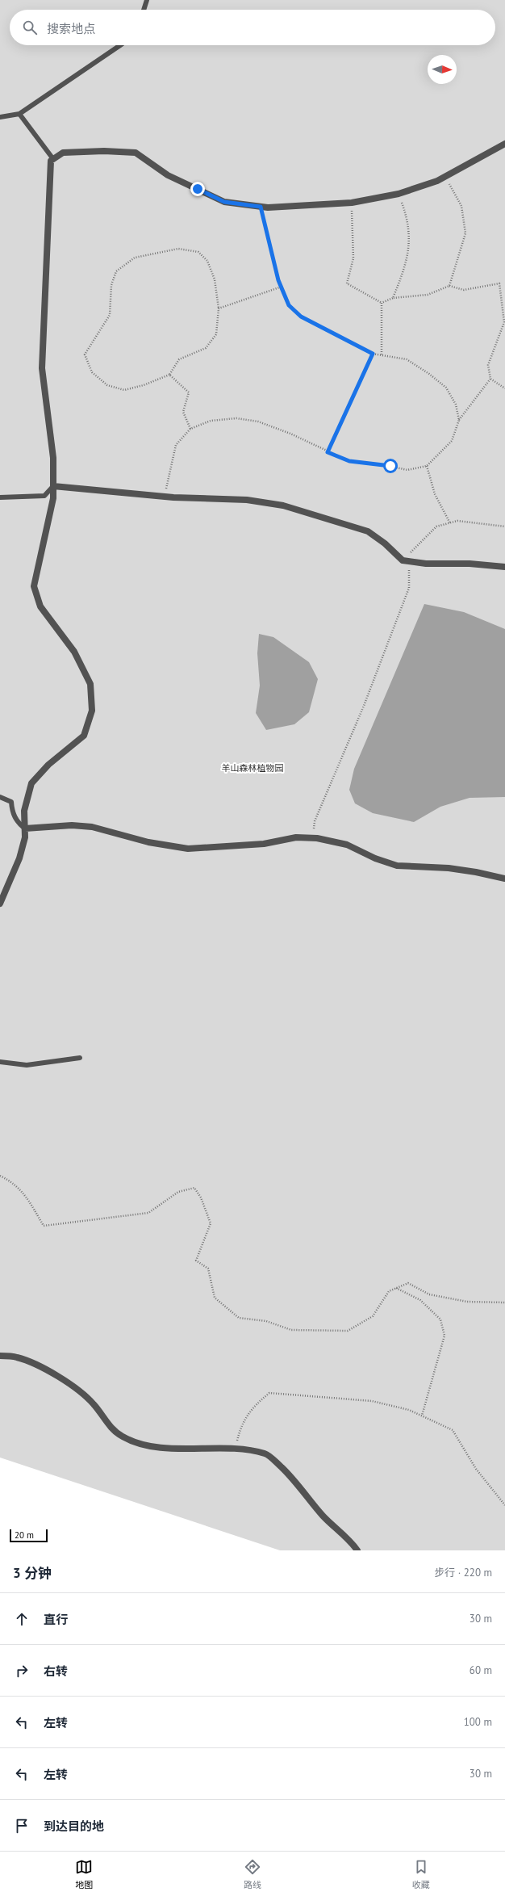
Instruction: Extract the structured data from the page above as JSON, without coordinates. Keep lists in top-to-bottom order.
{
  "parks": ["羊山森林植物园"],
  "scale_bar": "20 m",
  "north": "right",
  "page": {
    "search": "搜索地点",
    "scale": "20 m",
    "heading": ["3 分钟", "步行 · 220 m"],
    "list": [
      ["直行", "30 m"],
      ["右转", "60 m"],
      ["左转", "100 m"],
      ["左转", "30 m"],
      "到达目的地"
    ],
    "nav": ["地图", "路线", "收藏"]
  }
}
